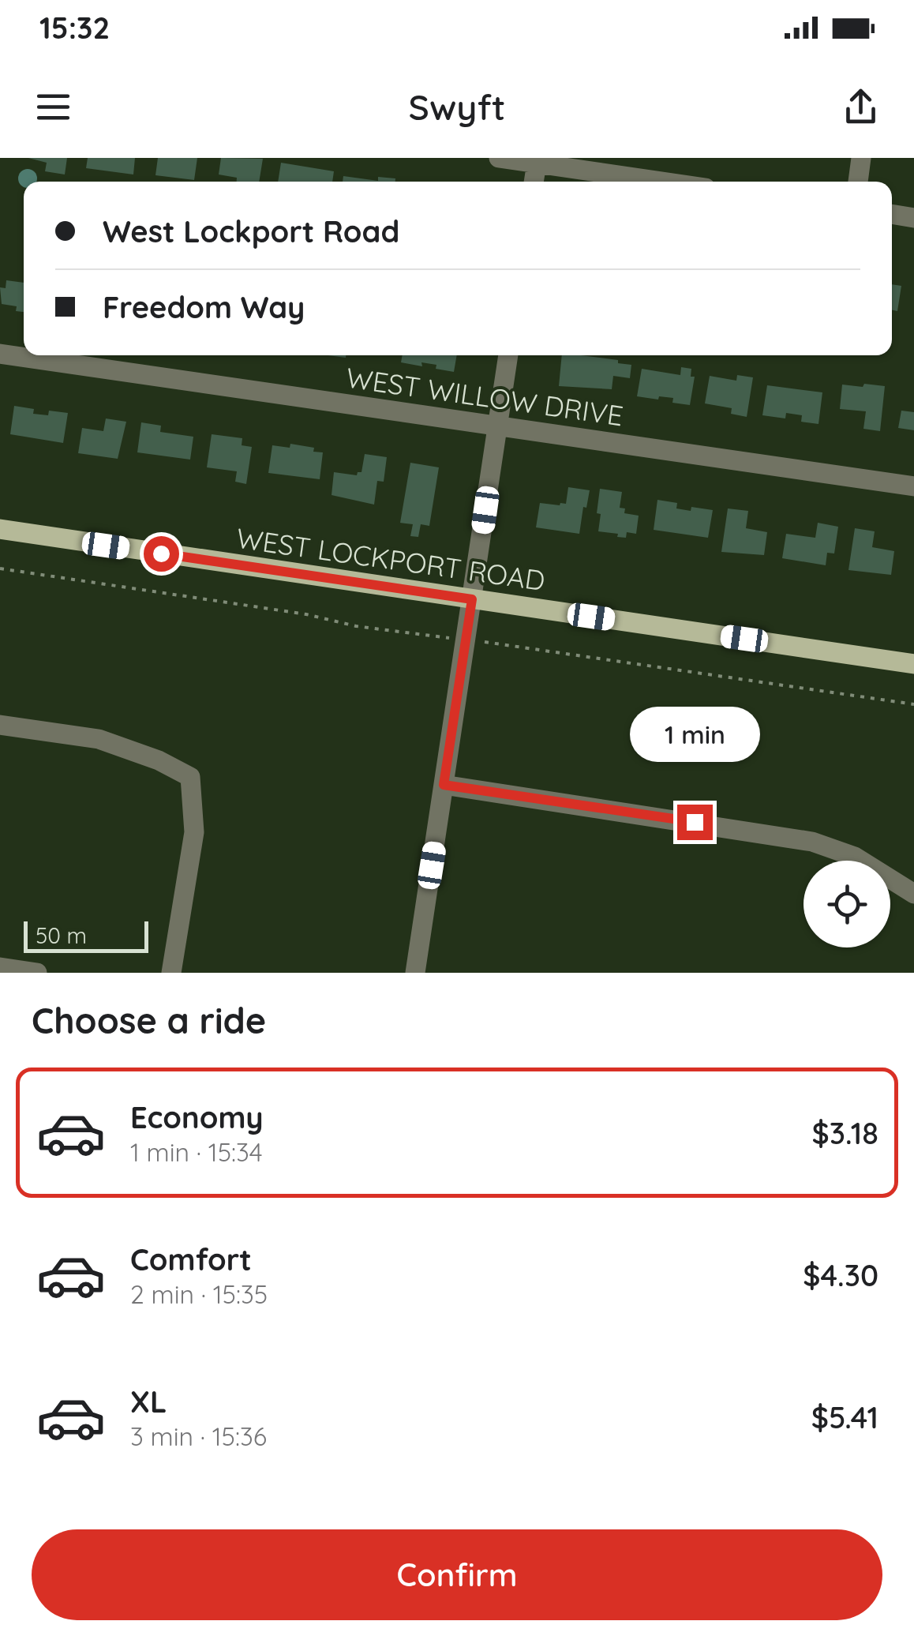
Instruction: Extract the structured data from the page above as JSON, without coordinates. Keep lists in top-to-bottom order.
{
  "streets": {
    "main road": ["WEST LOCKPORT ROAD"],
    "street": ["WEST WILLOW DRIVE"]
  },
  "scale_bar": "50 m",
  "page": {
    "status": "15:32",
    "header": "Swyft",
    "banner": ["West Lockport Road", "Freedom Way"],
    "bubble": "1 min",
    "scale": "50 m",
    "heading": "Choose a ride",
    "list": [
      {
        "name": "Economy",
        "note": "1 min · 15:34",
        "value": "$3.18"
      },
      {
        "name": "Comfort",
        "note": "2 min · 15:35",
        "value": "$4.30"
      },
      {
        "name": "XL",
        "note": "3 min · 15:36",
        "value": "$5.41"
      }
    ],
    "buttons": "Confirm"
  }
}
